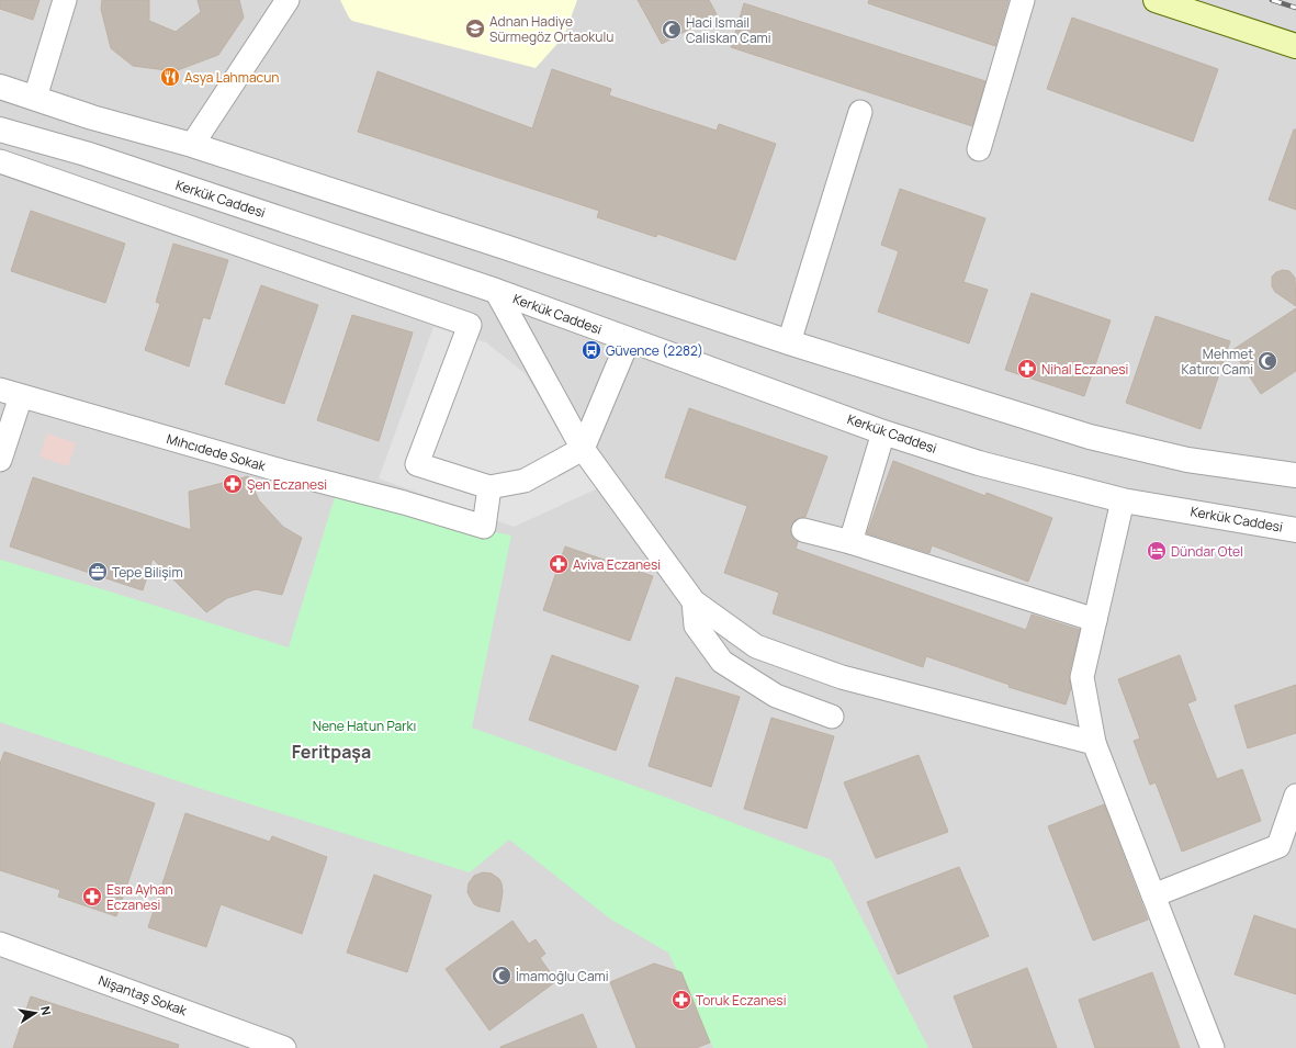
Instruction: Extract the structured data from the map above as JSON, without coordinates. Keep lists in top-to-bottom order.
{
  "streets": {
    "street": ["Kerkük Caddesi", "Mıhcıdede Sokak", "Nişantaş Sokak"]
  },
  "districts": ["Feritpaşa"],
  "parks": ["Nene Hatun Parkı"],
  "places": {
    "school or university": ["Adnan Hadiye Sürmegöz Ortaokulu"],
    "mosque": ["Haci Ismail Caliskan Cami", "Mehmet Katırcı Cami", "İmamoğlu Cami"],
    "restaurant": ["Asya Lahmacun"],
    "bus stop": ["Güvence (2282)"],
    "pharmacy": [
      "Nihal Eczanesi",
      "Şen Eczanesi",
      "Aviva Eczanesi",
      "Esra Ayhan Eczanesi",
      "Toruk Eczanesi"
    ],
    "hotel": ["Dündar Otel"],
    "office": ["Tepe Bilişim"]
  },
  "north": "right"
}
